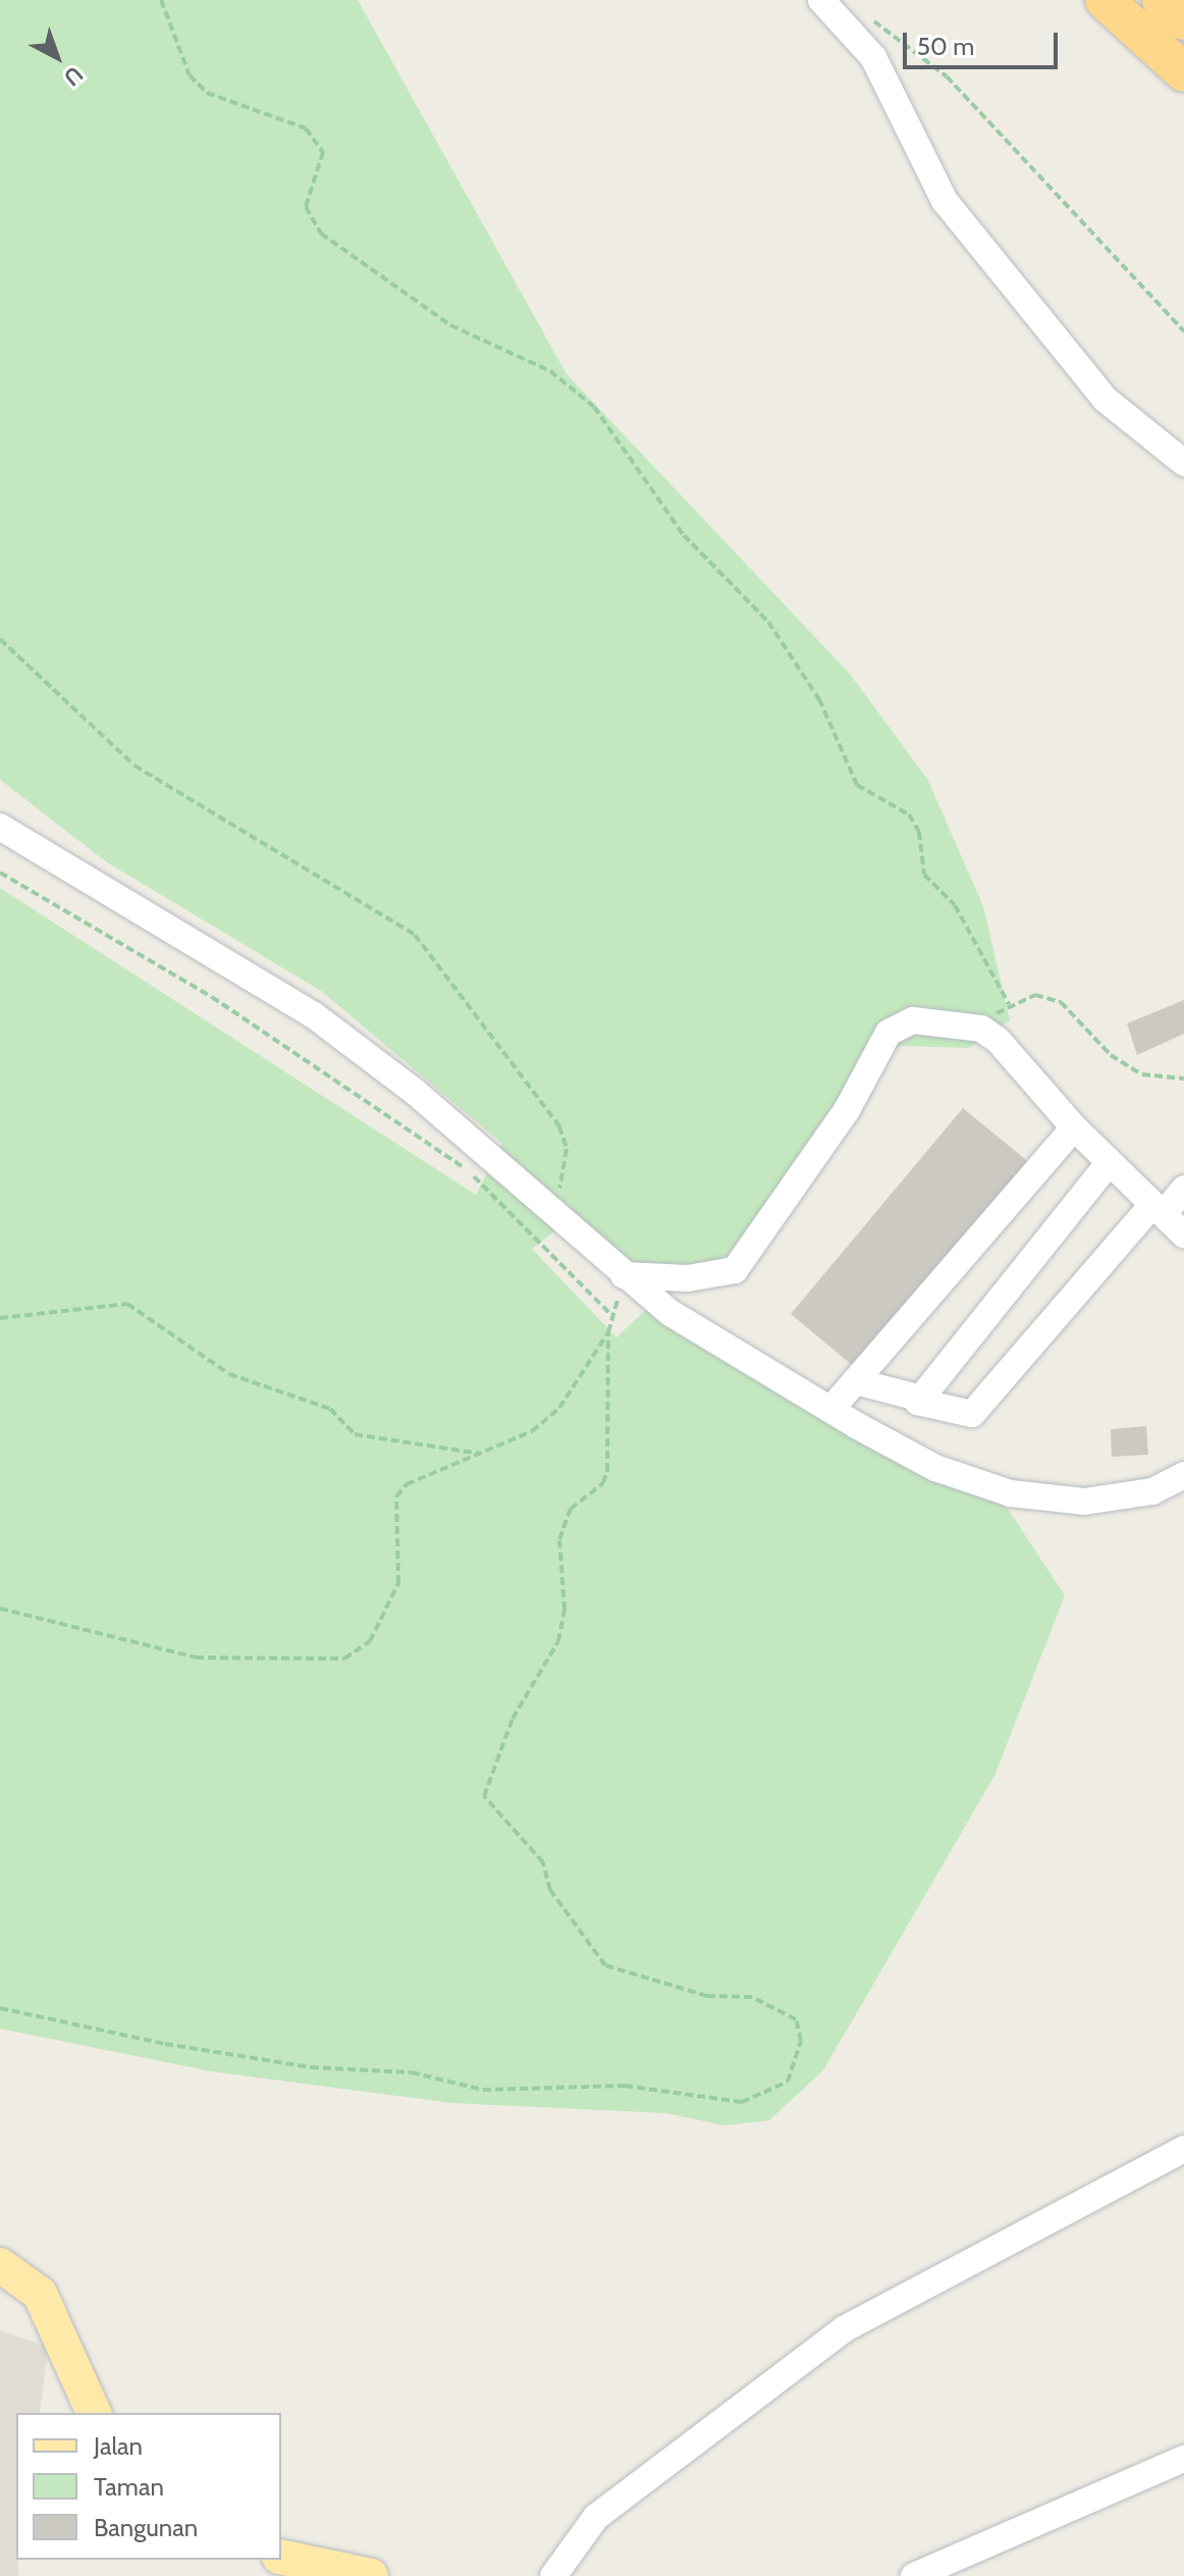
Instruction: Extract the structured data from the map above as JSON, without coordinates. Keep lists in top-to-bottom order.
{
  "legend": ["Jalan", "Taman", "Bangunan"],
  "scale_bar": "50 m",
  "north": "bottom right"
}
